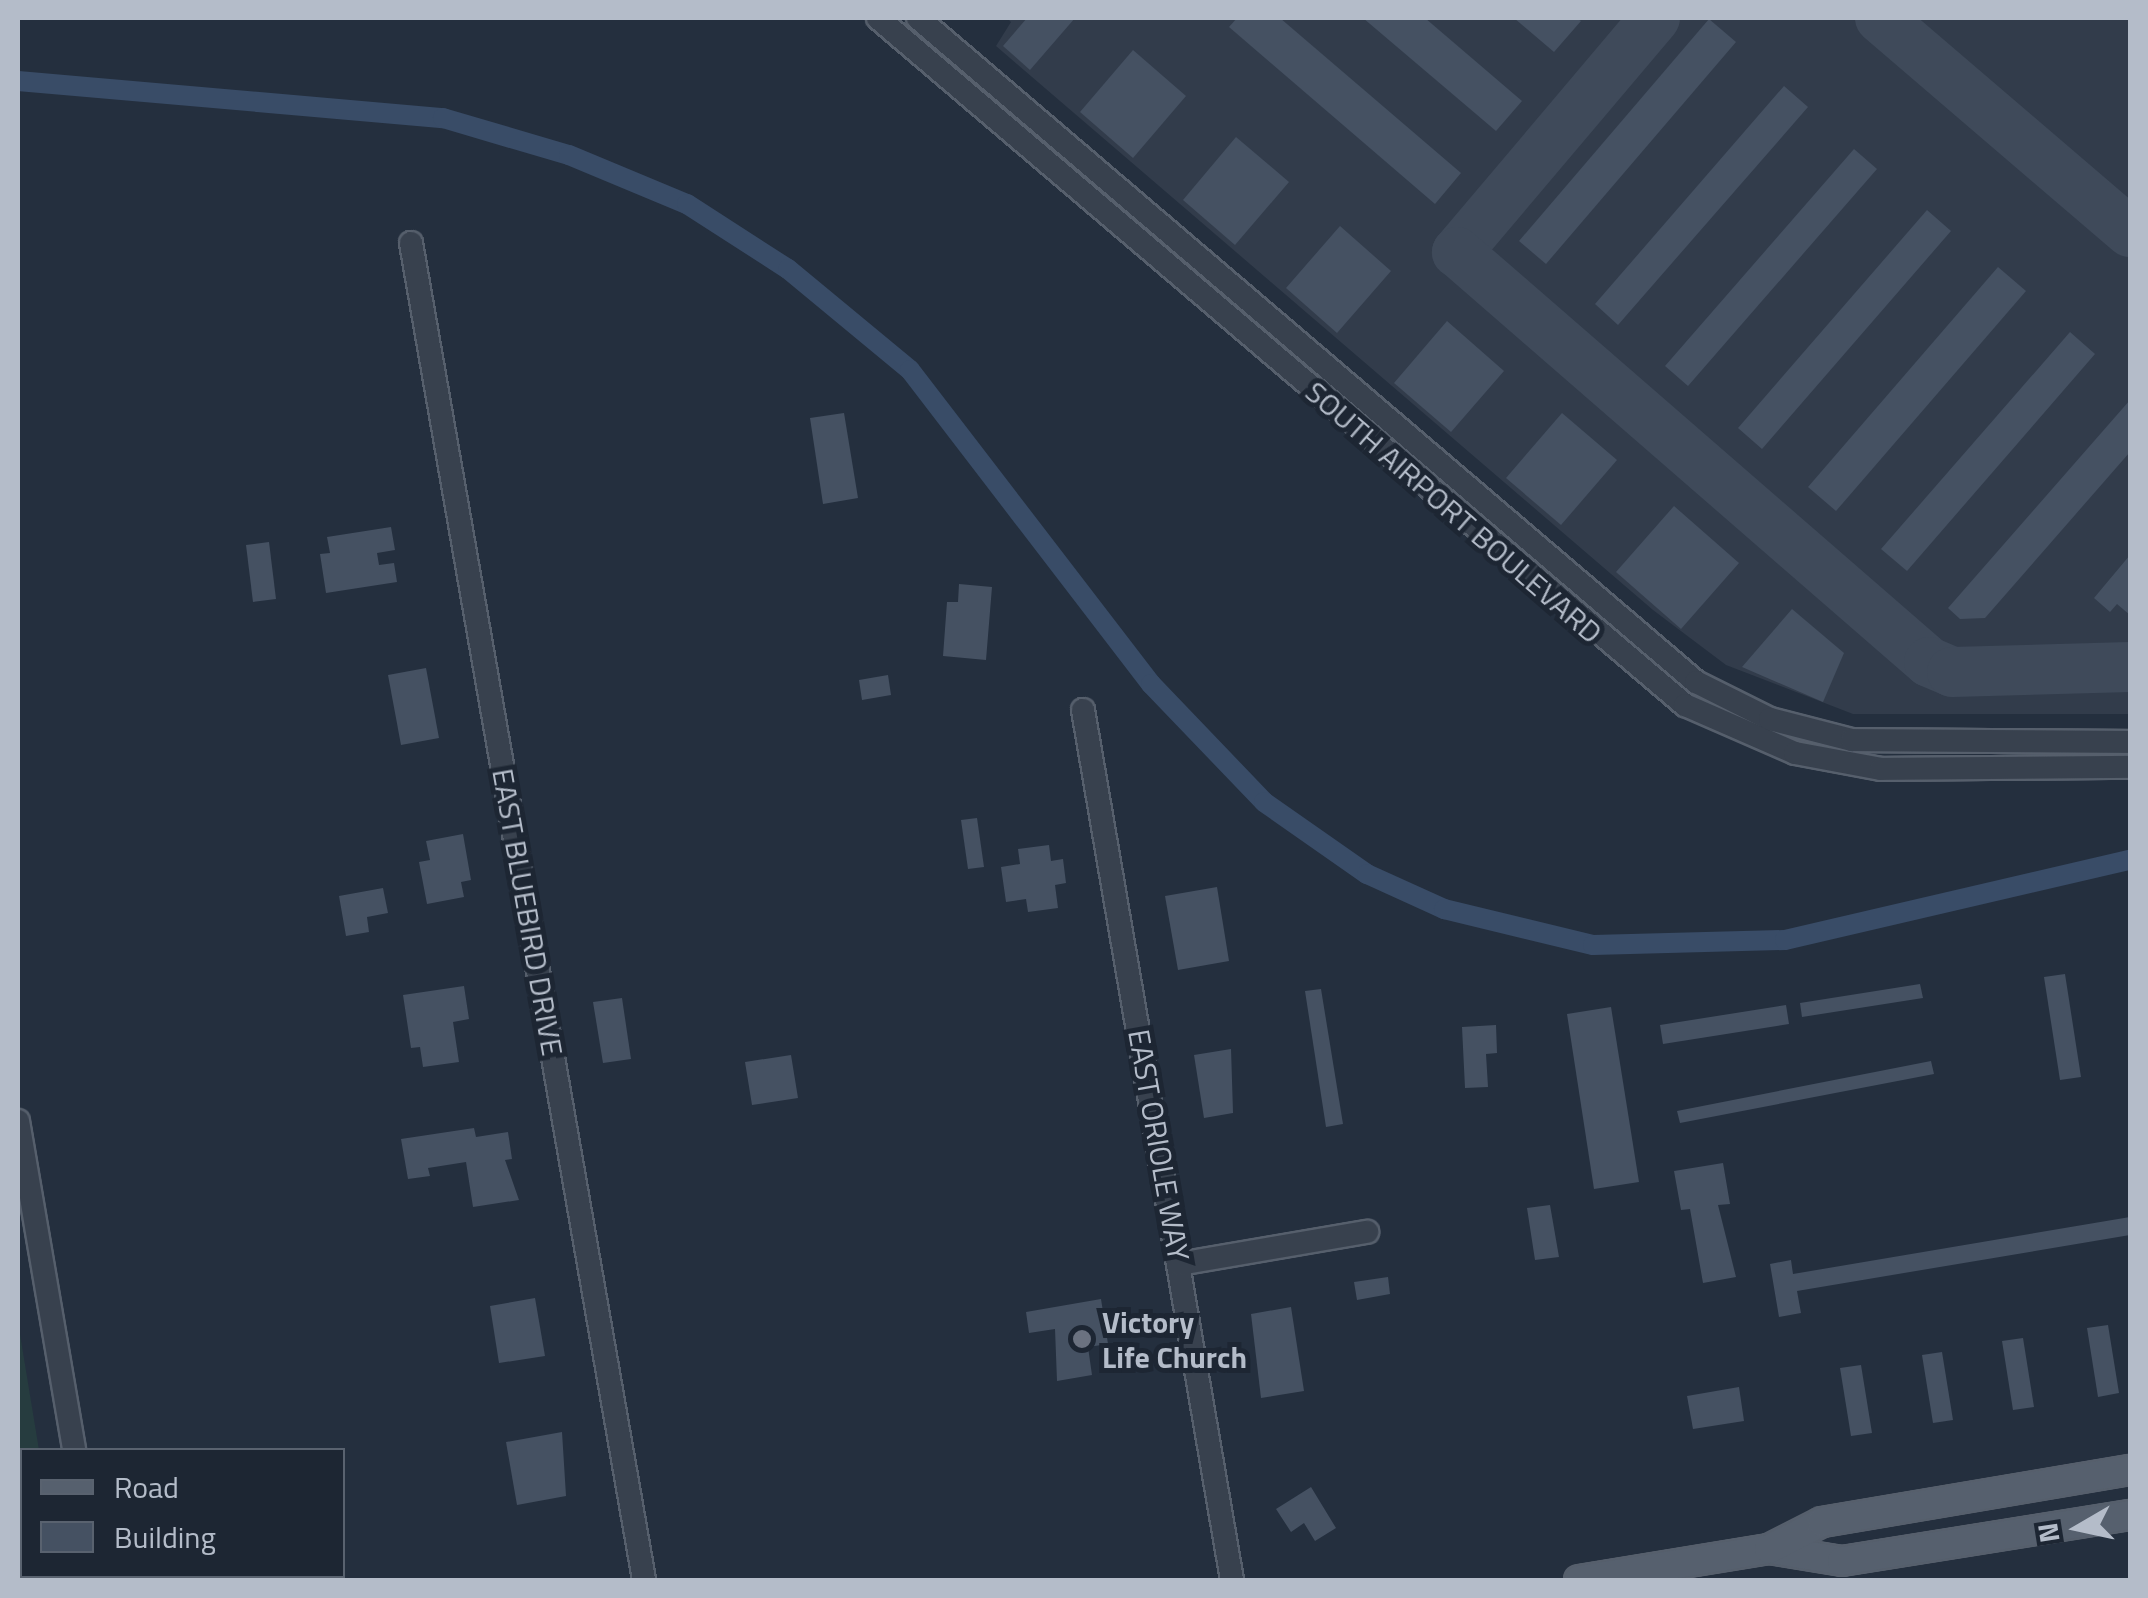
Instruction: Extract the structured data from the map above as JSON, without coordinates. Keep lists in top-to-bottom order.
{
  "streets": {
    "street": ["SOUTH AIRPORT BOULEVARD", "EAST BLUEBIRD DRIVE", "EAST ORIOLE WAY"]
  },
  "places": ["Victory Life Church"],
  "legend": ["Road", "Building"],
  "north": "left"
}
